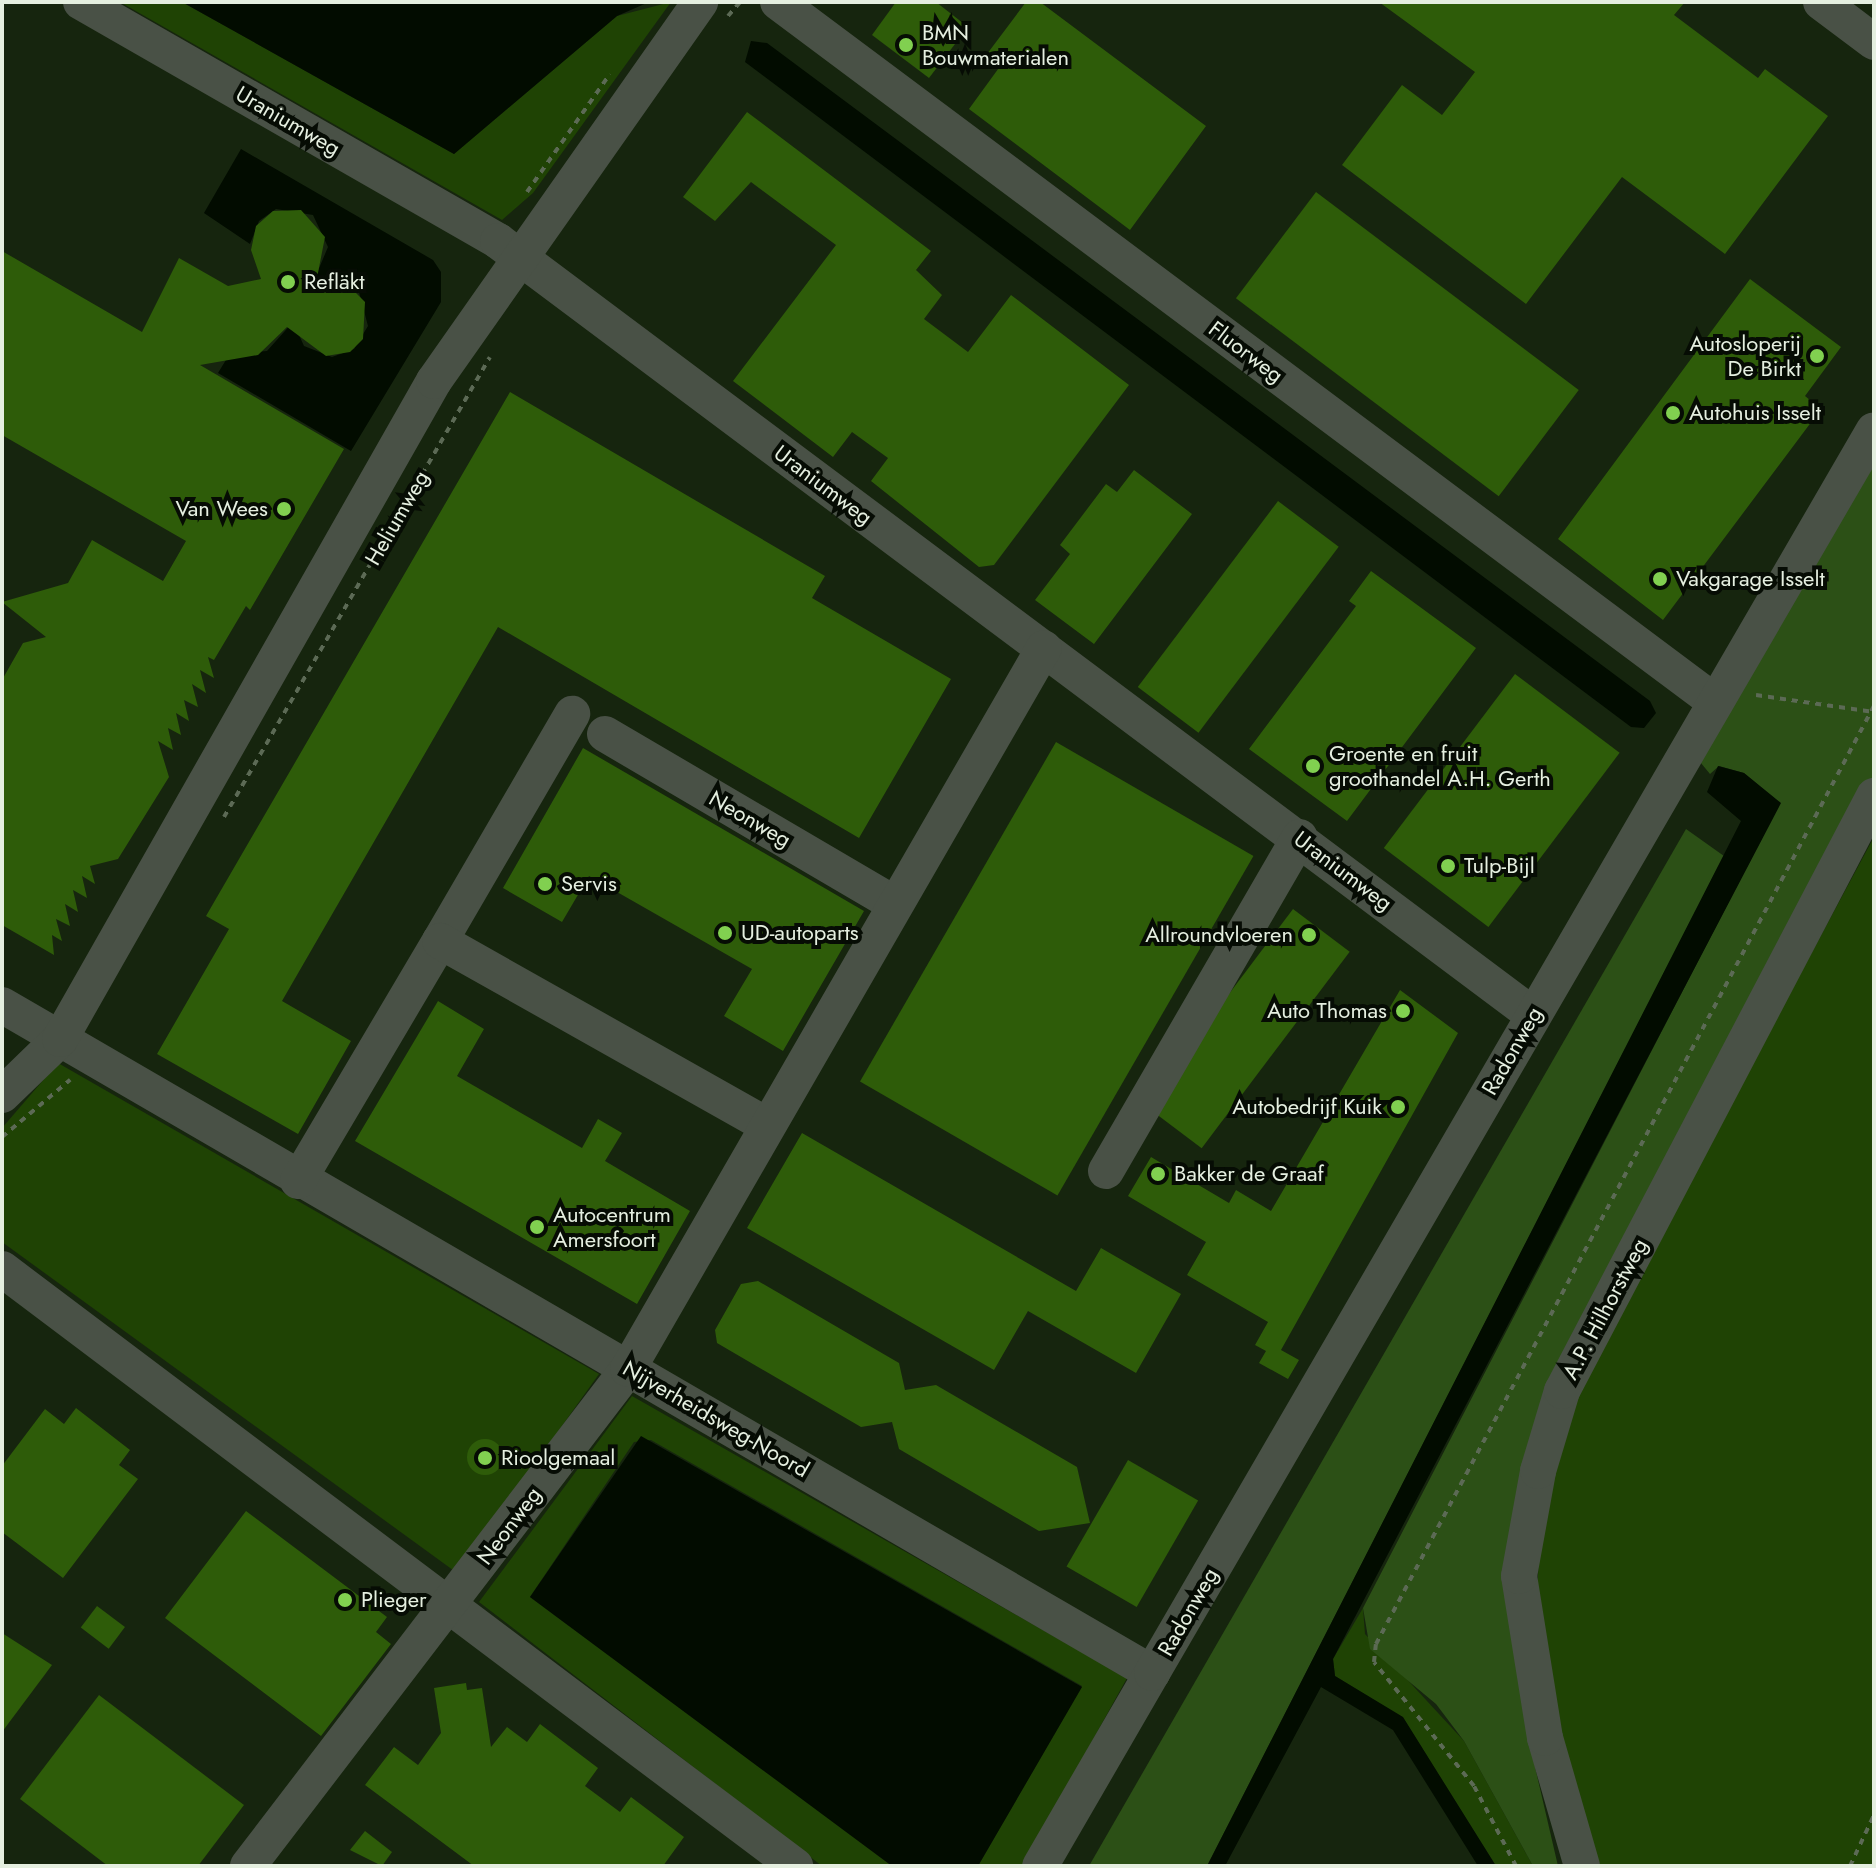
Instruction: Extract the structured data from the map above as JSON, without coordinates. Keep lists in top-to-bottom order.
{
  "streets": {
    "street": [
      "Uraniumweg",
      "Fluorweg",
      "Heliumweg",
      "Neonweg",
      "Radonweg",
      "A.P. Hilhorstweg",
      "Nijverheidsweg-Noord"
    ]
  },
  "crossings": [
    ["Uraniumweg", "Heliumweg"],
    ["Uraniumweg", "Neonweg"],
    ["Uraniumweg", "Radonweg"],
    ["Fluorweg", "Radonweg"],
    ["Heliumweg", "Nijverheidsweg-Noord"],
    ["Neonweg", "Nijverheidsweg-Noord"],
    ["Radonweg", "Nijverheidsweg-Noord"]
  ],
  "places": [
    "BMN Bouwmaterialen",
    "Refläkt",
    "Autosloperij De Birkt",
    "Autohuis Isselt",
    "Van Wees",
    "Vakgarage Isselt",
    "Groente en fruit groothandel A.H. Gerth",
    "Tulp-Bijl",
    "Servis",
    "UD-autoparts",
    "Allroundvloeren",
    "Auto Thomas",
    "Autobedrijf Kuik",
    "Bakker de Graaf",
    "Autocentrum Amersfoort",
    "Rioolgemaal",
    "Plieger"
  ]
}
